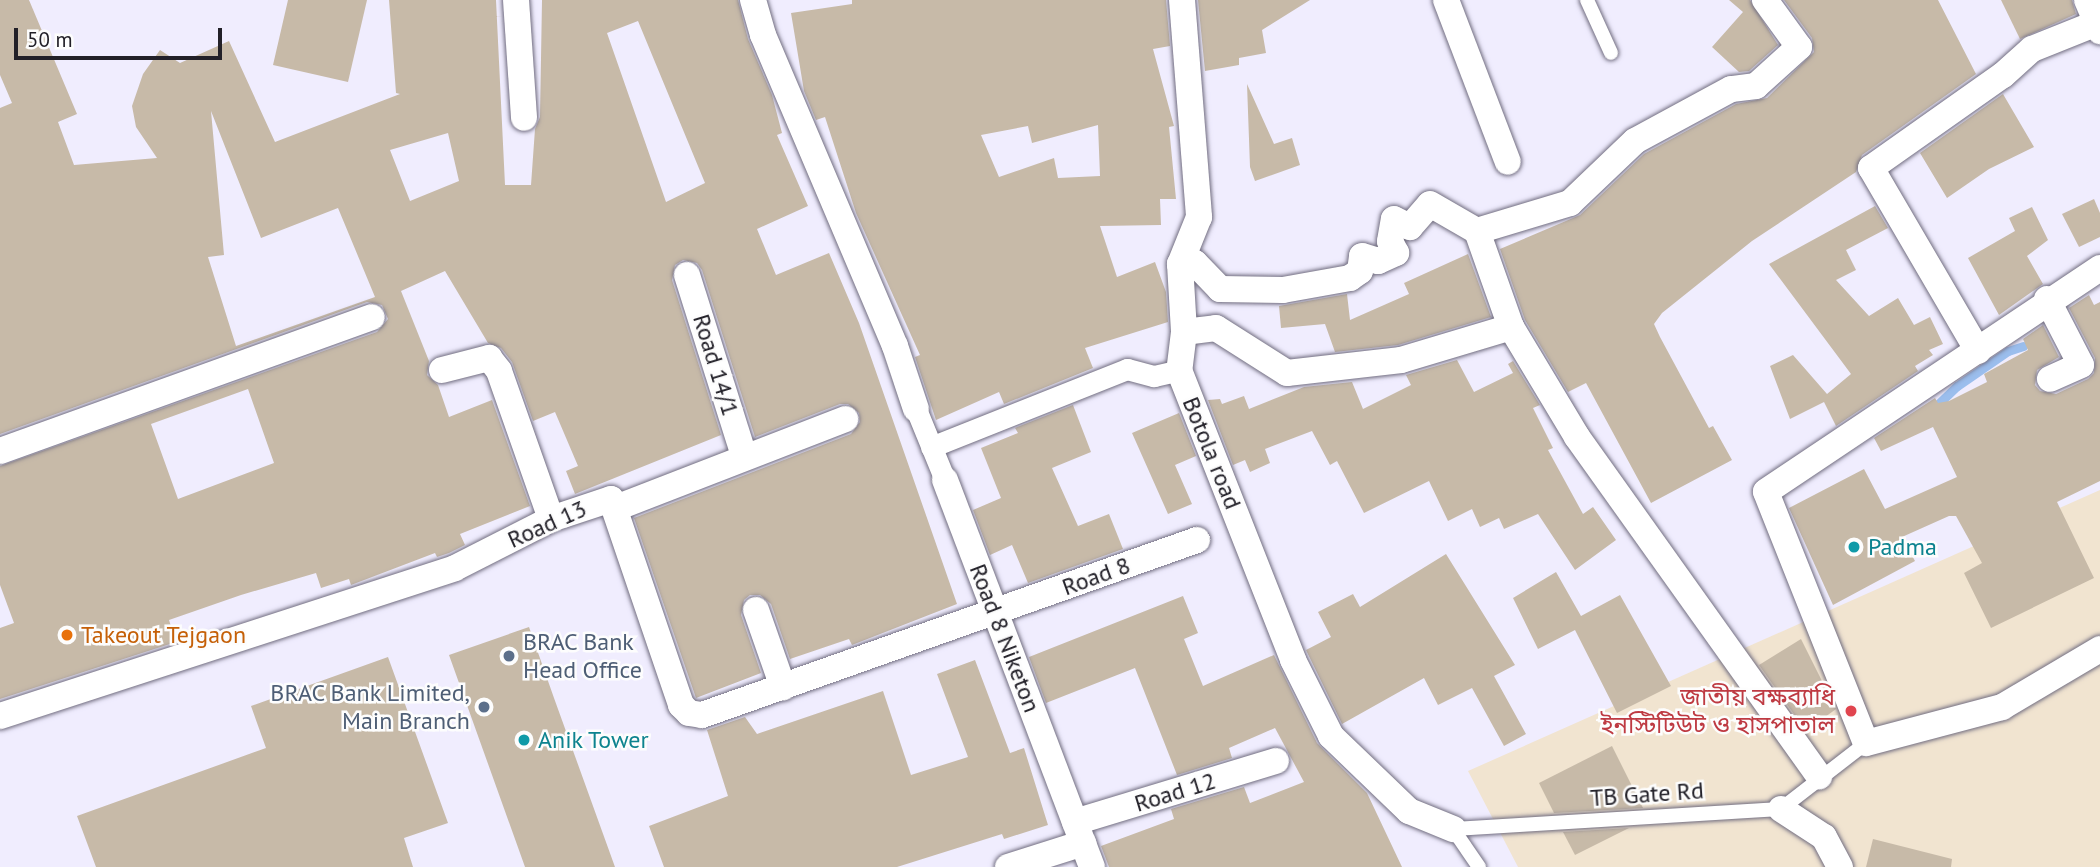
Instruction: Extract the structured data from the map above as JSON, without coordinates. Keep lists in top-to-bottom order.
{
  "streets": {
    "street": [
      "Road 14/1",
      "Botola road",
      "Road 13",
      "Road 8",
      "Road 8 Niketon",
      "Road 12"
    ],
    "lane": ["TB Gate Rd"]
  },
  "crossings": [
    ["Botola road", "TB Gate Rd"],
    ["Road 13", "Road 8"],
    ["Road 13", "Road 8 Niketon"],
    ["Road 8", "Road 8 Niketon"],
    ["Road 8 Niketon", "Road 12"]
  ],
  "places": [
    "Padma",
    "Takeout Tejgaon",
    "BRAC Bank Head Office",
    "BRAC Bank Limited, Main Branch",
    "জাতীয় বক্ষব্যাধি ইনস্টিটিউট ও হাসপাতাল",
    "Anik Tower"
  ],
  "scale_bar": "50 m"
}
